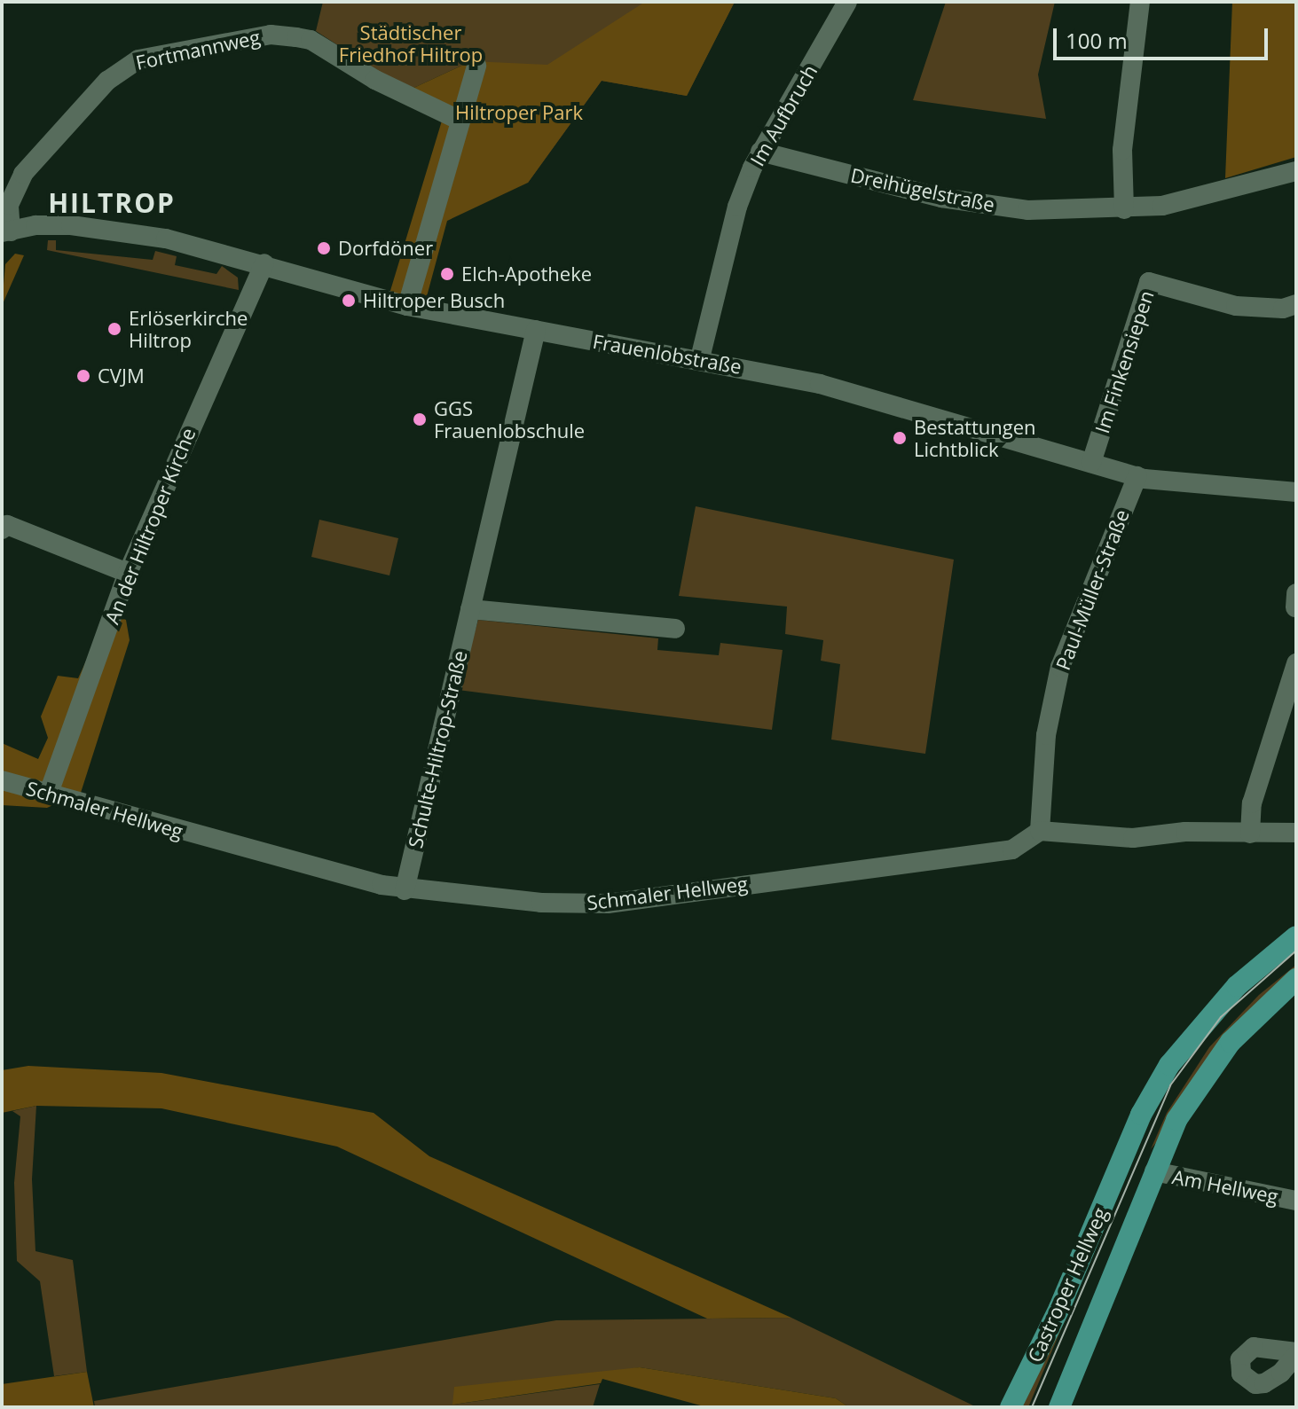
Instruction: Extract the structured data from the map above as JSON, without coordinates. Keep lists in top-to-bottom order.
{
  "streets": {
    "main road": ["Castroper Hellweg"],
    "street": [
      "Fortmannweg",
      "Im Aufbruch",
      "Dreihügelstraße",
      "Frauenlobstraße",
      "Im Finkensiepen",
      "An der Hiltroper Kirche",
      "Paul-Müller-Straße",
      "Schulte-Hiltrop-Straße",
      "Schmaler Hellweg",
      "Am Hellweg"
    ]
  },
  "crossings": [
    ["Fortmannweg", "Frauenlobstraße"],
    ["Im Aufbruch", "Dreihügelstraße"],
    ["Im Aufbruch", "Frauenlobstraße"],
    ["Frauenlobstraße", "Im Finkensiepen"],
    ["Frauenlobstraße", "An der Hiltroper Kirche"],
    ["Frauenlobstraße", "Paul-Müller-Straße"],
    ["Frauenlobstraße", "Schulte-Hiltrop-Straße"],
    ["An der Hiltroper Kirche", "Schmaler Hellweg"],
    ["Paul-Müller-Straße", "Schmaler Hellweg"],
    ["Schulte-Hiltrop-Straße", "Schmaler Hellweg"],
    ["Am Hellweg", "Castroper Hellweg"]
  ],
  "districts": ["HILTROP"],
  "parks": ["Städtischer Friedhof Hiltrop", "Hiltroper Park"],
  "places": [
    "Dorfdöner",
    "Elch-Apotheke",
    "Hiltroper Busch",
    "Erlöserkirche Hiltrop",
    "CVJM",
    "GGS Frauenlobschule",
    "Bestattungen Lichtblick"
  ],
  "scale_bar": "100 m"
}
